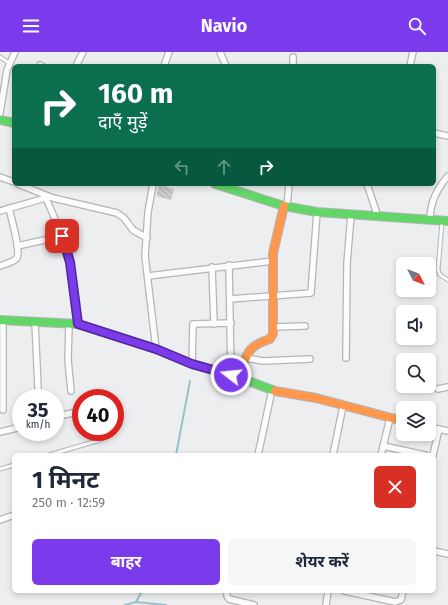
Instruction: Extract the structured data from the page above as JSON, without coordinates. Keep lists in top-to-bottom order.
{
  "north": "bottom right",
  "page": {
    "header": "Navio",
    "turn": ["160 m", "दाएँ मुड़ें"],
    "speed": "35 km/h",
    "limit": "40",
    "heading": ["1 मिनट", "250 m · 12:59"],
    "buttons": ["बाहर", "शेयर करें"]
  }
}
